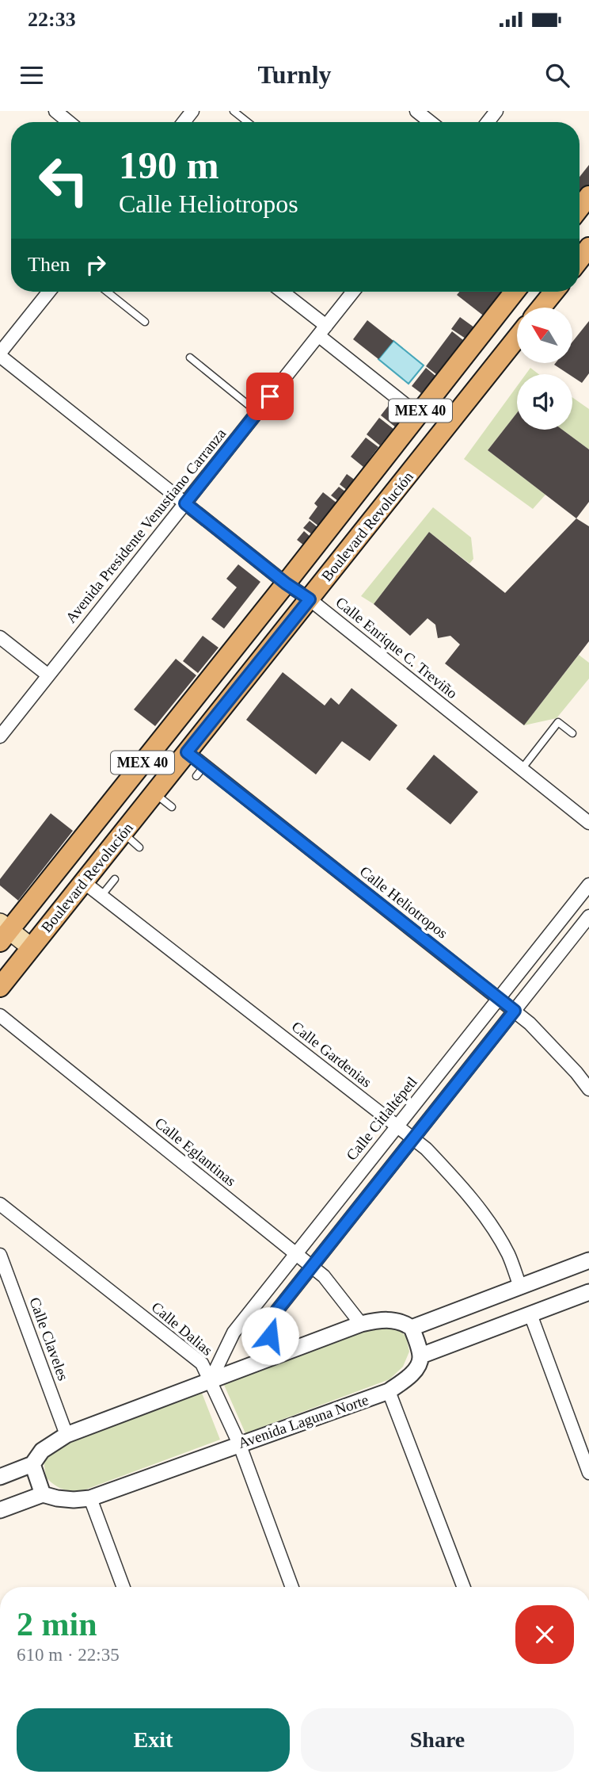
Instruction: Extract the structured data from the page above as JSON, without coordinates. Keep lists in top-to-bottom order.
{
  "streets": {
    "main road": ["MEX 40", "Boulevard Revolución"],
    "street": [
      "Avenida Presidente Venustiano Carranza",
      "Calle Enrique C. Treviño",
      "Calle Heliotropos",
      "Calle Gardenias",
      "Calle Citlaltépetl",
      "Calle Eglantinas",
      "Calle Dalias",
      "Calle Claveles",
      "Avenida Laguna Norte"
    ]
  },
  "crossings": [
    ["MEX 40", "Calle Enrique C. Treviño"],
    ["Avenida Presidente Venustiano Carranza", "Calle Enrique C. Treviño"],
    ["Boulevard Revolución", "Calle Enrique C. Treviño"],
    ["Boulevard Revolución", "Calle Heliotropos"],
    ["Boulevard Revolución", "Calle Gardenias"],
    ["Calle Heliotropos", "Calle Citlaltépetl"],
    ["Calle Gardenias", "Calle Citlaltépetl"],
    ["Calle Citlaltépetl", "Calle Eglantinas"],
    ["Calle Citlaltépetl", "Calle Dalias"],
    ["Calle Dalias", "Avenida Laguna Norte"]
  ],
  "north": "top left",
  "page": {
    "status": "22:33",
    "header": "Turnly",
    "turn": ["190 m", "Calle Heliotropos"],
    "then": "Then",
    "heading": ["2 min", "610 m · 22:35"],
    "buttons": ["Exit", "Share"]
  }
}
